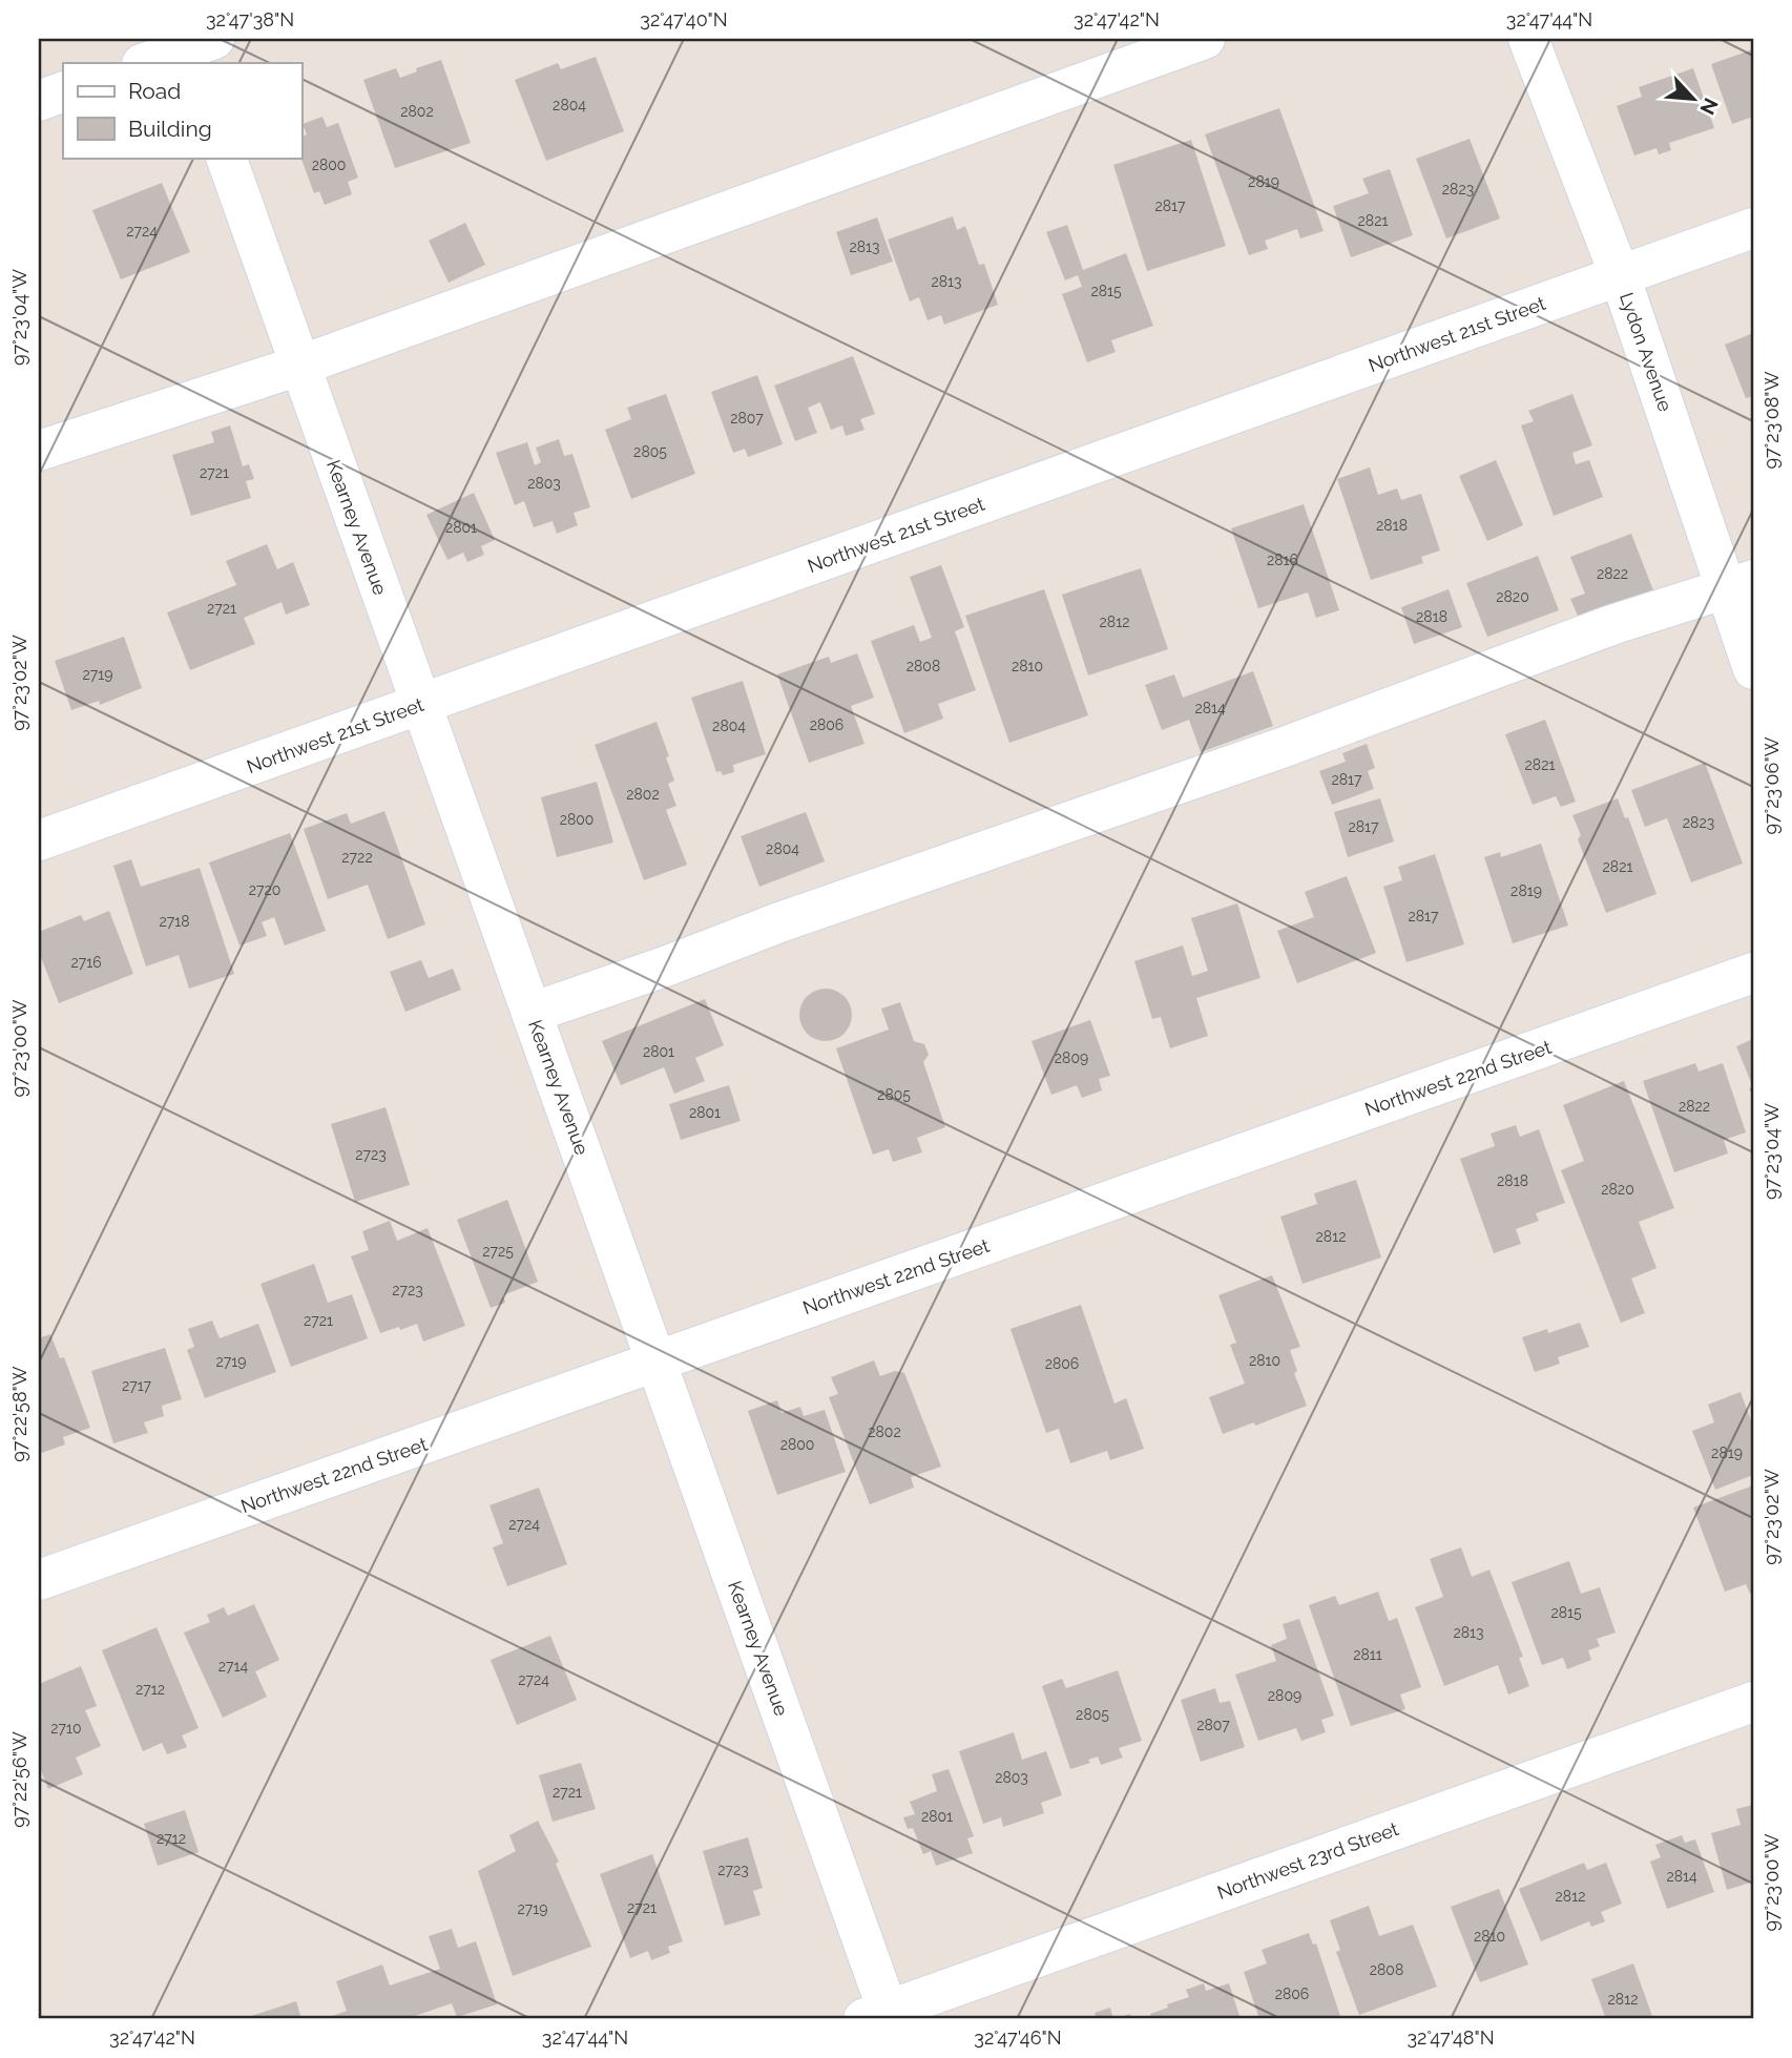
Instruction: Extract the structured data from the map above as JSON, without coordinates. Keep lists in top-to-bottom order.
{
  "streets": {
    "street": [
      "Northwest 21st Street",
      "Lydon Avenue",
      "Kearney Avenue",
      "Northwest 22nd Street",
      "Northwest 23rd Street"
    ]
  },
  "crossings": [
    ["Northwest 21st Street", "Lydon Avenue"],
    ["Northwest 21st Street", "Kearney Avenue"],
    ["Kearney Avenue", "Northwest 22nd Street"],
    ["Kearney Avenue", "Northwest 23rd Street"]
  ],
  "house_numbers": [
    "2804",
    "2802",
    "2800",
    "2819",
    "2823",
    "2817",
    "2821",
    "2724",
    "2813",
    "2813",
    "2815",
    "2807",
    "2805",
    "2721",
    "2803",
    "2818",
    "2801",
    "2816",
    "2822",
    "2820",
    "2721",
    "2818",
    "2812",
    "2808",
    "2810",
    "2719",
    "2814",
    "2806",
    "2804",
    "2821",
    "2817",
    "2802",
    "2800",
    "2823",
    "2817",
    "2804",
    "2722",
    "2821",
    "2720",
    "2819",
    "2817",
    "2718",
    "2716",
    "2801",
    "2809",
    "2805",
    "2822",
    "2801",
    "2723",
    "2818",
    "2820",
    "2812",
    "2725",
    "2723",
    "2721",
    "2810",
    "2719",
    "2806",
    "2717",
    "2802",
    "2800",
    "2819",
    "2724",
    "2815",
    "2813",
    "2811",
    "2714",
    "2724",
    "2712",
    "2809",
    "2805",
    "2807",
    "2710",
    "2803",
    "2721",
    "2801",
    "2712",
    "2723",
    "2814",
    "2812",
    "2721",
    "2719",
    "2810",
    "2808",
    "2806",
    "2812"
  ],
  "legend": ["Road", "Building"],
  "north": "bottom right",
  "coordinates": [
    "32°47'38\"N",
    "32°47'40\"N",
    "32°47'42\"N",
    "32°47'44\"N",
    "97°23'04\"W",
    "97°23'08\"W",
    "97°23'02\"W",
    "97°23'06\"W",
    "97°23'00\"W",
    "97°22'58\"W",
    "97°22'56\"W",
    "32°47'46\"N",
    "32°47'48\"N"
  ]
}
